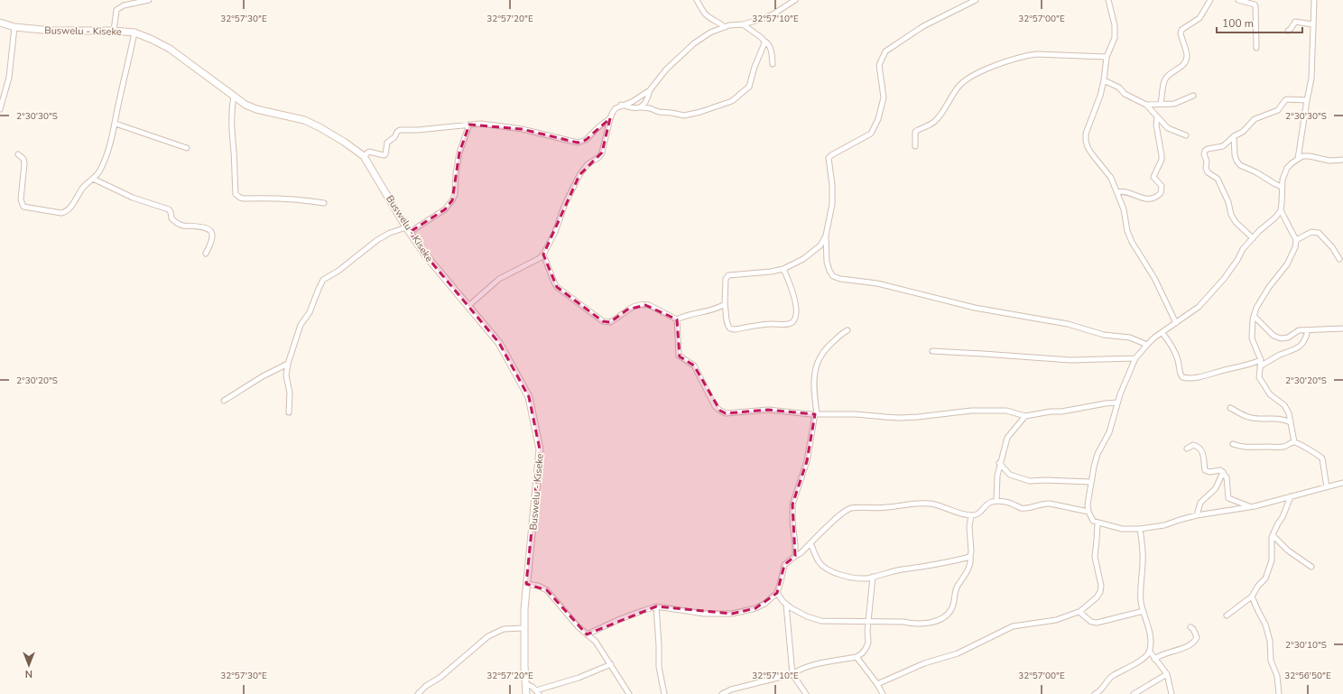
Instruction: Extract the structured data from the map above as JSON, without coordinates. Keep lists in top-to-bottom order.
{
  "streets": {
    "main road": ["Buswelu - Kiseke"]
  },
  "scale_bar": "100 m",
  "north": "bottom",
  "coordinates": [
    "32°57'30\"E",
    "32°57'20\"E",
    "32°57'10\"E",
    "32°57'00\"E",
    "2°30'30\"S",
    "2°30'20\"S",
    "2°30'10\"S",
    "32°56'50\"E"
  ]
}
